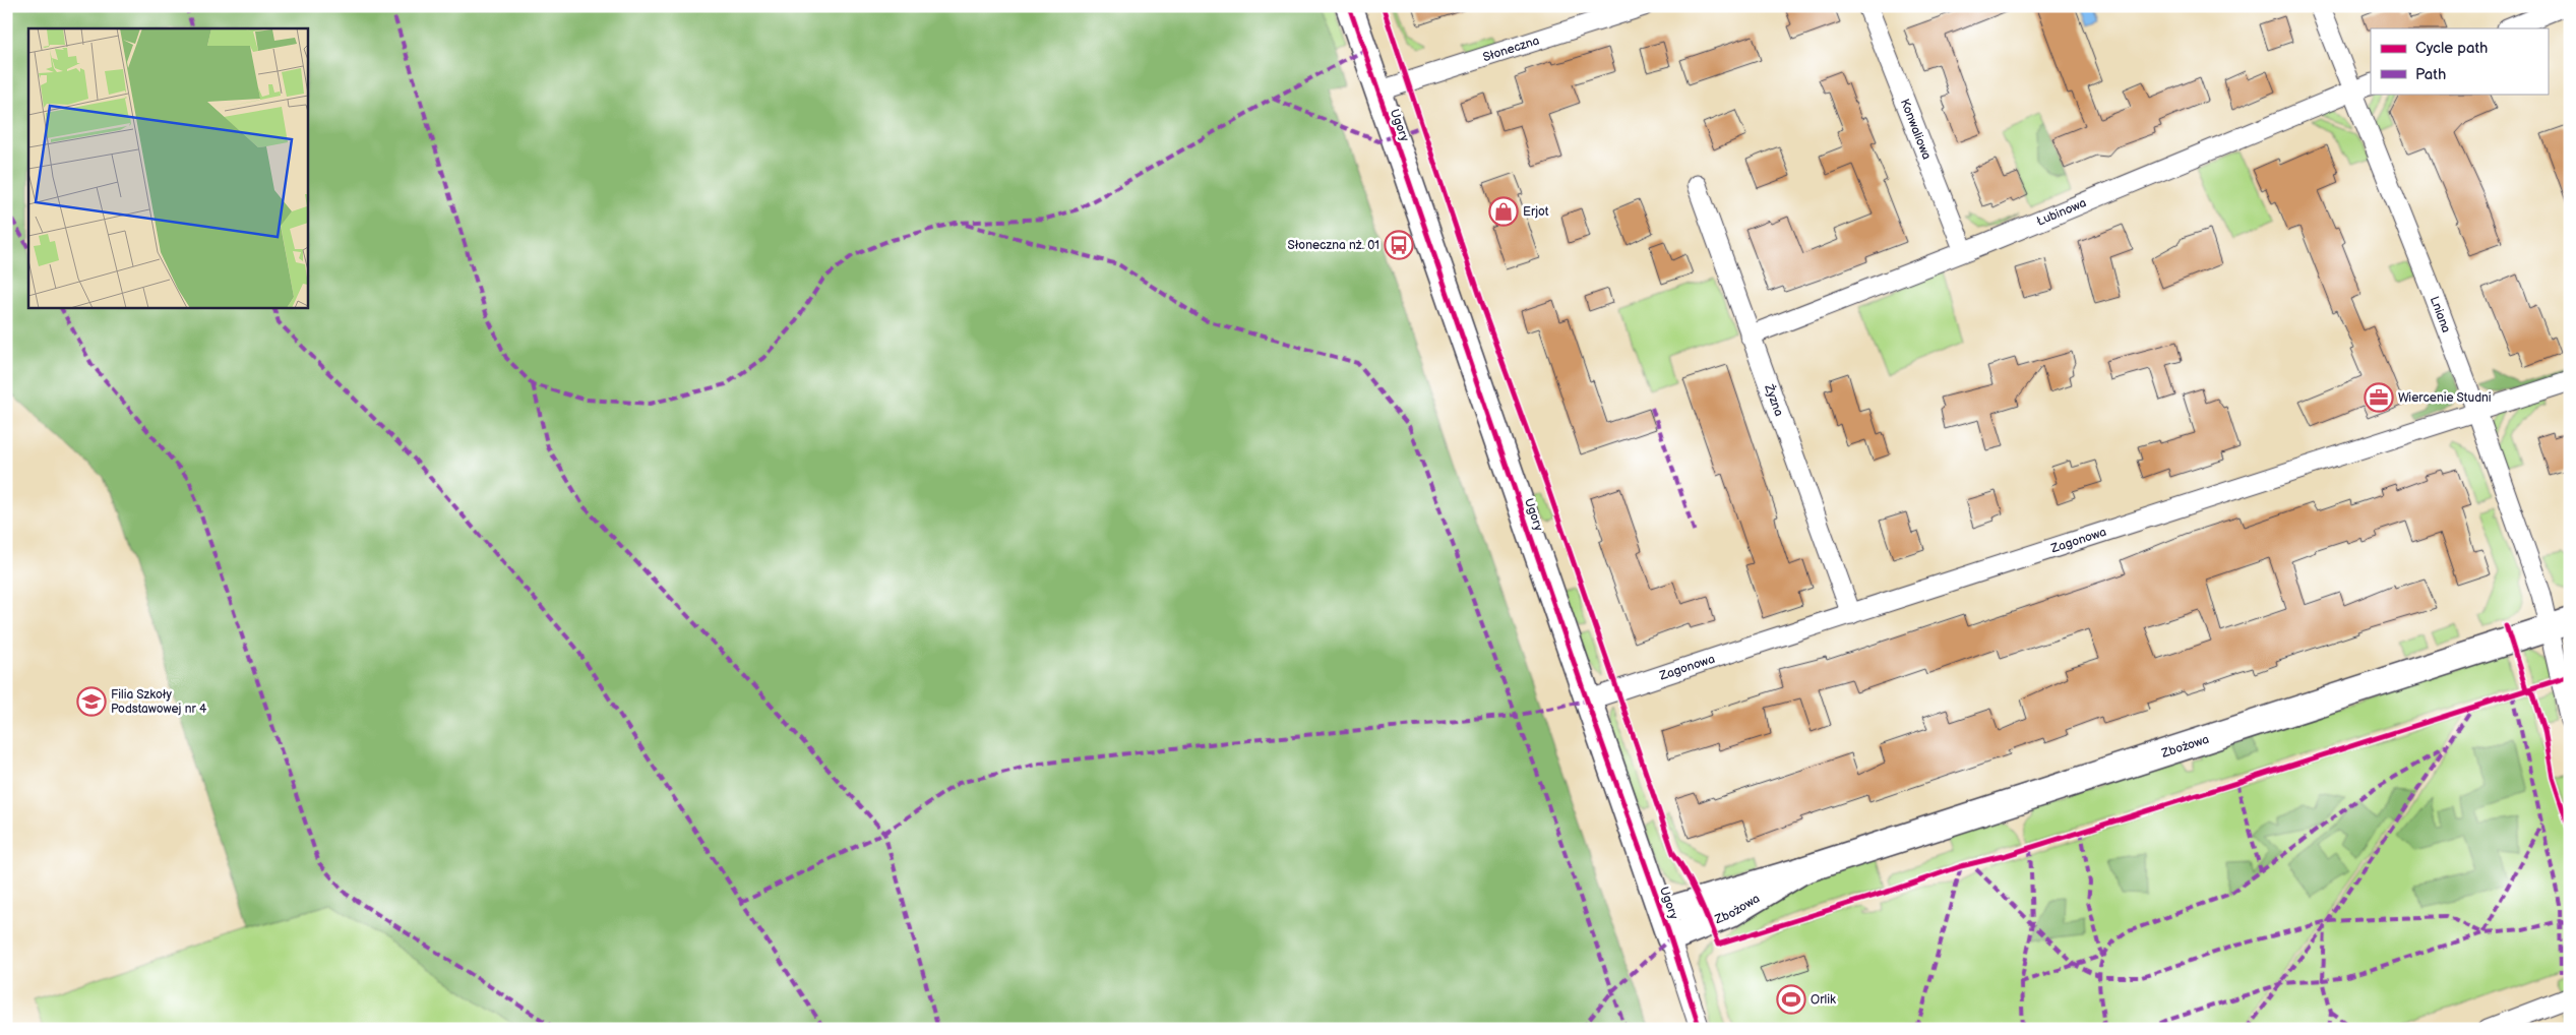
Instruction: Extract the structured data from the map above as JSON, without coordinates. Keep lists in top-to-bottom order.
{
  "streets": {
    "street": [
      "Słoneczna",
      "Ugory",
      "Konwaliowa",
      "Łubinowa",
      "Lniana",
      "Żyzna",
      "Zagonowa",
      "Zbożowa"
    ]
  },
  "crossings": [
    ["Słoneczna", "Ugory"],
    ["Ugory", "Zagonowa"],
    ["Ugory", "Zbożowa"],
    ["Konwaliowa", "Łubinowa"],
    ["Łubinowa", "Lniana"],
    ["Łubinowa", "Żyzna"],
    ["Lniana", "Zagonowa"],
    ["Lniana", "Zbożowa"],
    ["Żyzna", "Zagonowa"]
  ],
  "places": {
    "shop": ["Erjot"],
    "bus stop": ["Słoneczna nż. 01"],
    "office": ["Wiercenie Studni"],
    "school or university": ["Filia Szkoły Podstawowej nr 4"],
    "sports": ["Orlik"]
  },
  "legend": ["Cycle path", "Path"]
}
